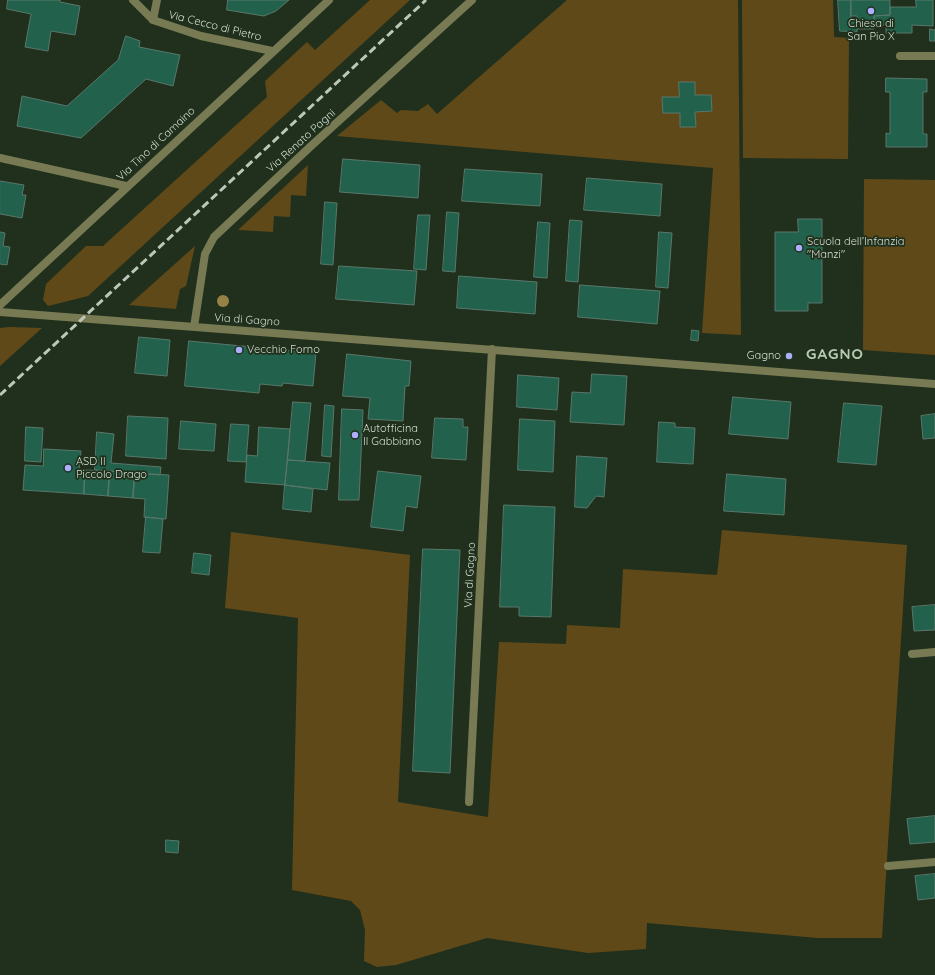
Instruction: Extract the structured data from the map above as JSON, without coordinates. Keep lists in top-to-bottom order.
{
  "streets": {
    "street": [
      "Via Cecco di Pietro",
      "Via Renato Pagni",
      "Via Tino di Camaino",
      "Via di Gagno"
    ]
  },
  "crossings": [
    ["Via Cecco di Pietro", "Via Tino di Camaino"],
    ["Via Renato Pagni", "Via di Gagno"]
  ],
  "districts": ["GAGNO"],
  "places": [
    "Chiesa di San Pio X",
    "Scuola dell’Infanzia \"Manzi\"",
    "Vecchio Forno",
    "Gagno",
    "Autofficina Il Gabbiano",
    "ASD Il Piccolo Drago"
  ]
}
